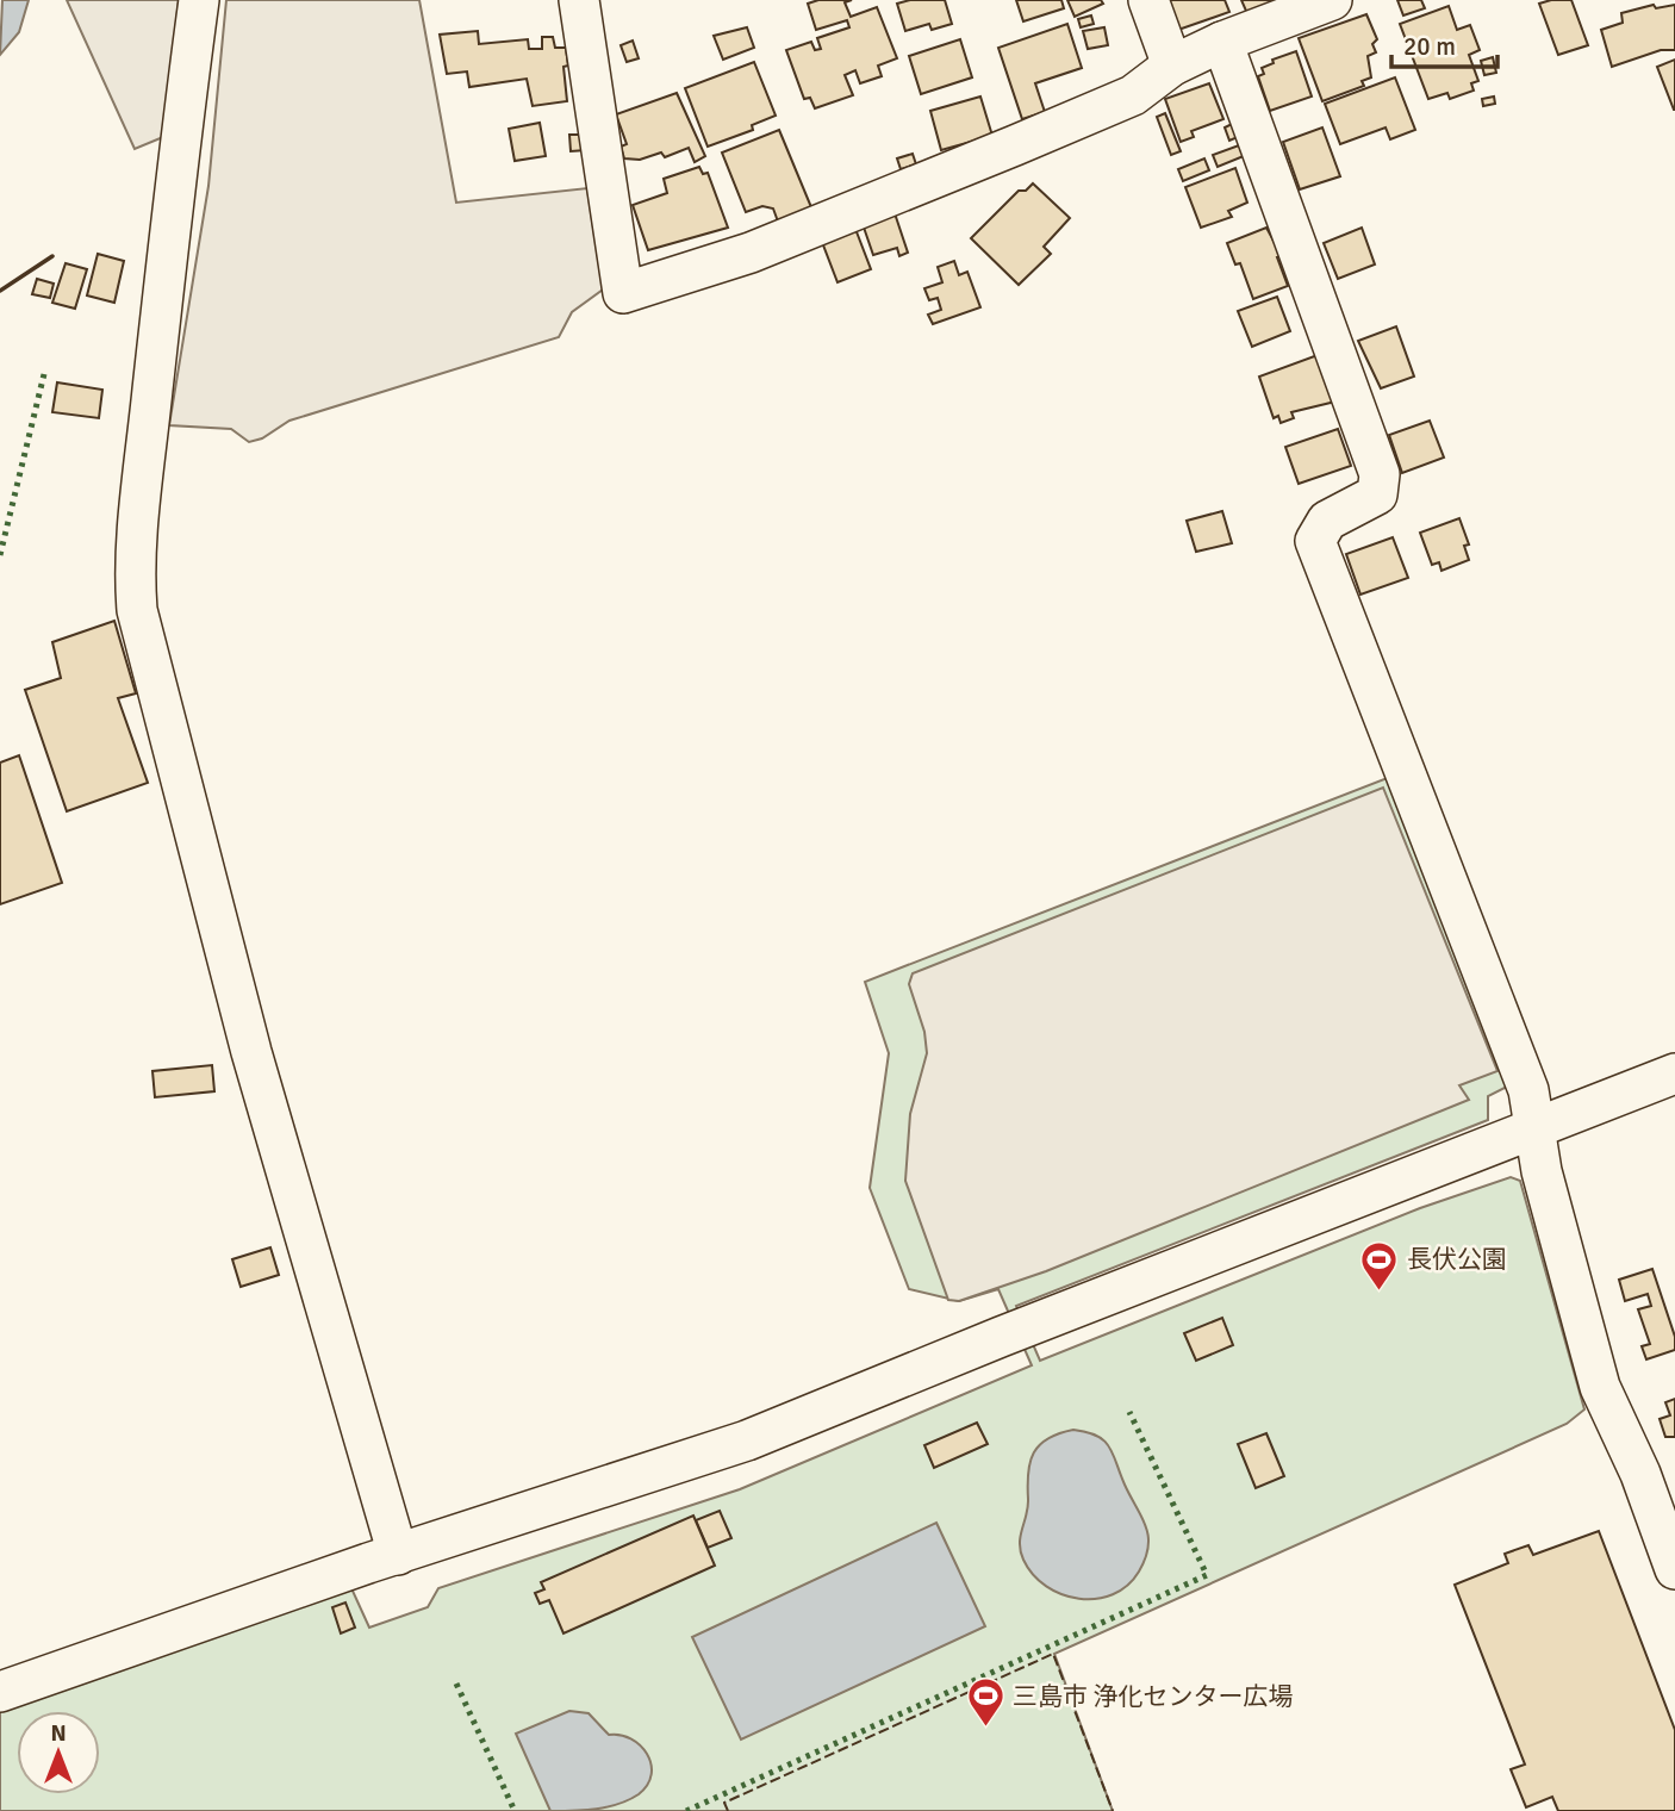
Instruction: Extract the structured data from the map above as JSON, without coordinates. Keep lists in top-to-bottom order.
{
  "places": {
    "sports": ["長伏公園", "三島市 浄化センター広場"]
  },
  "scale_bar": "20 m",
  "north": "top"
}
